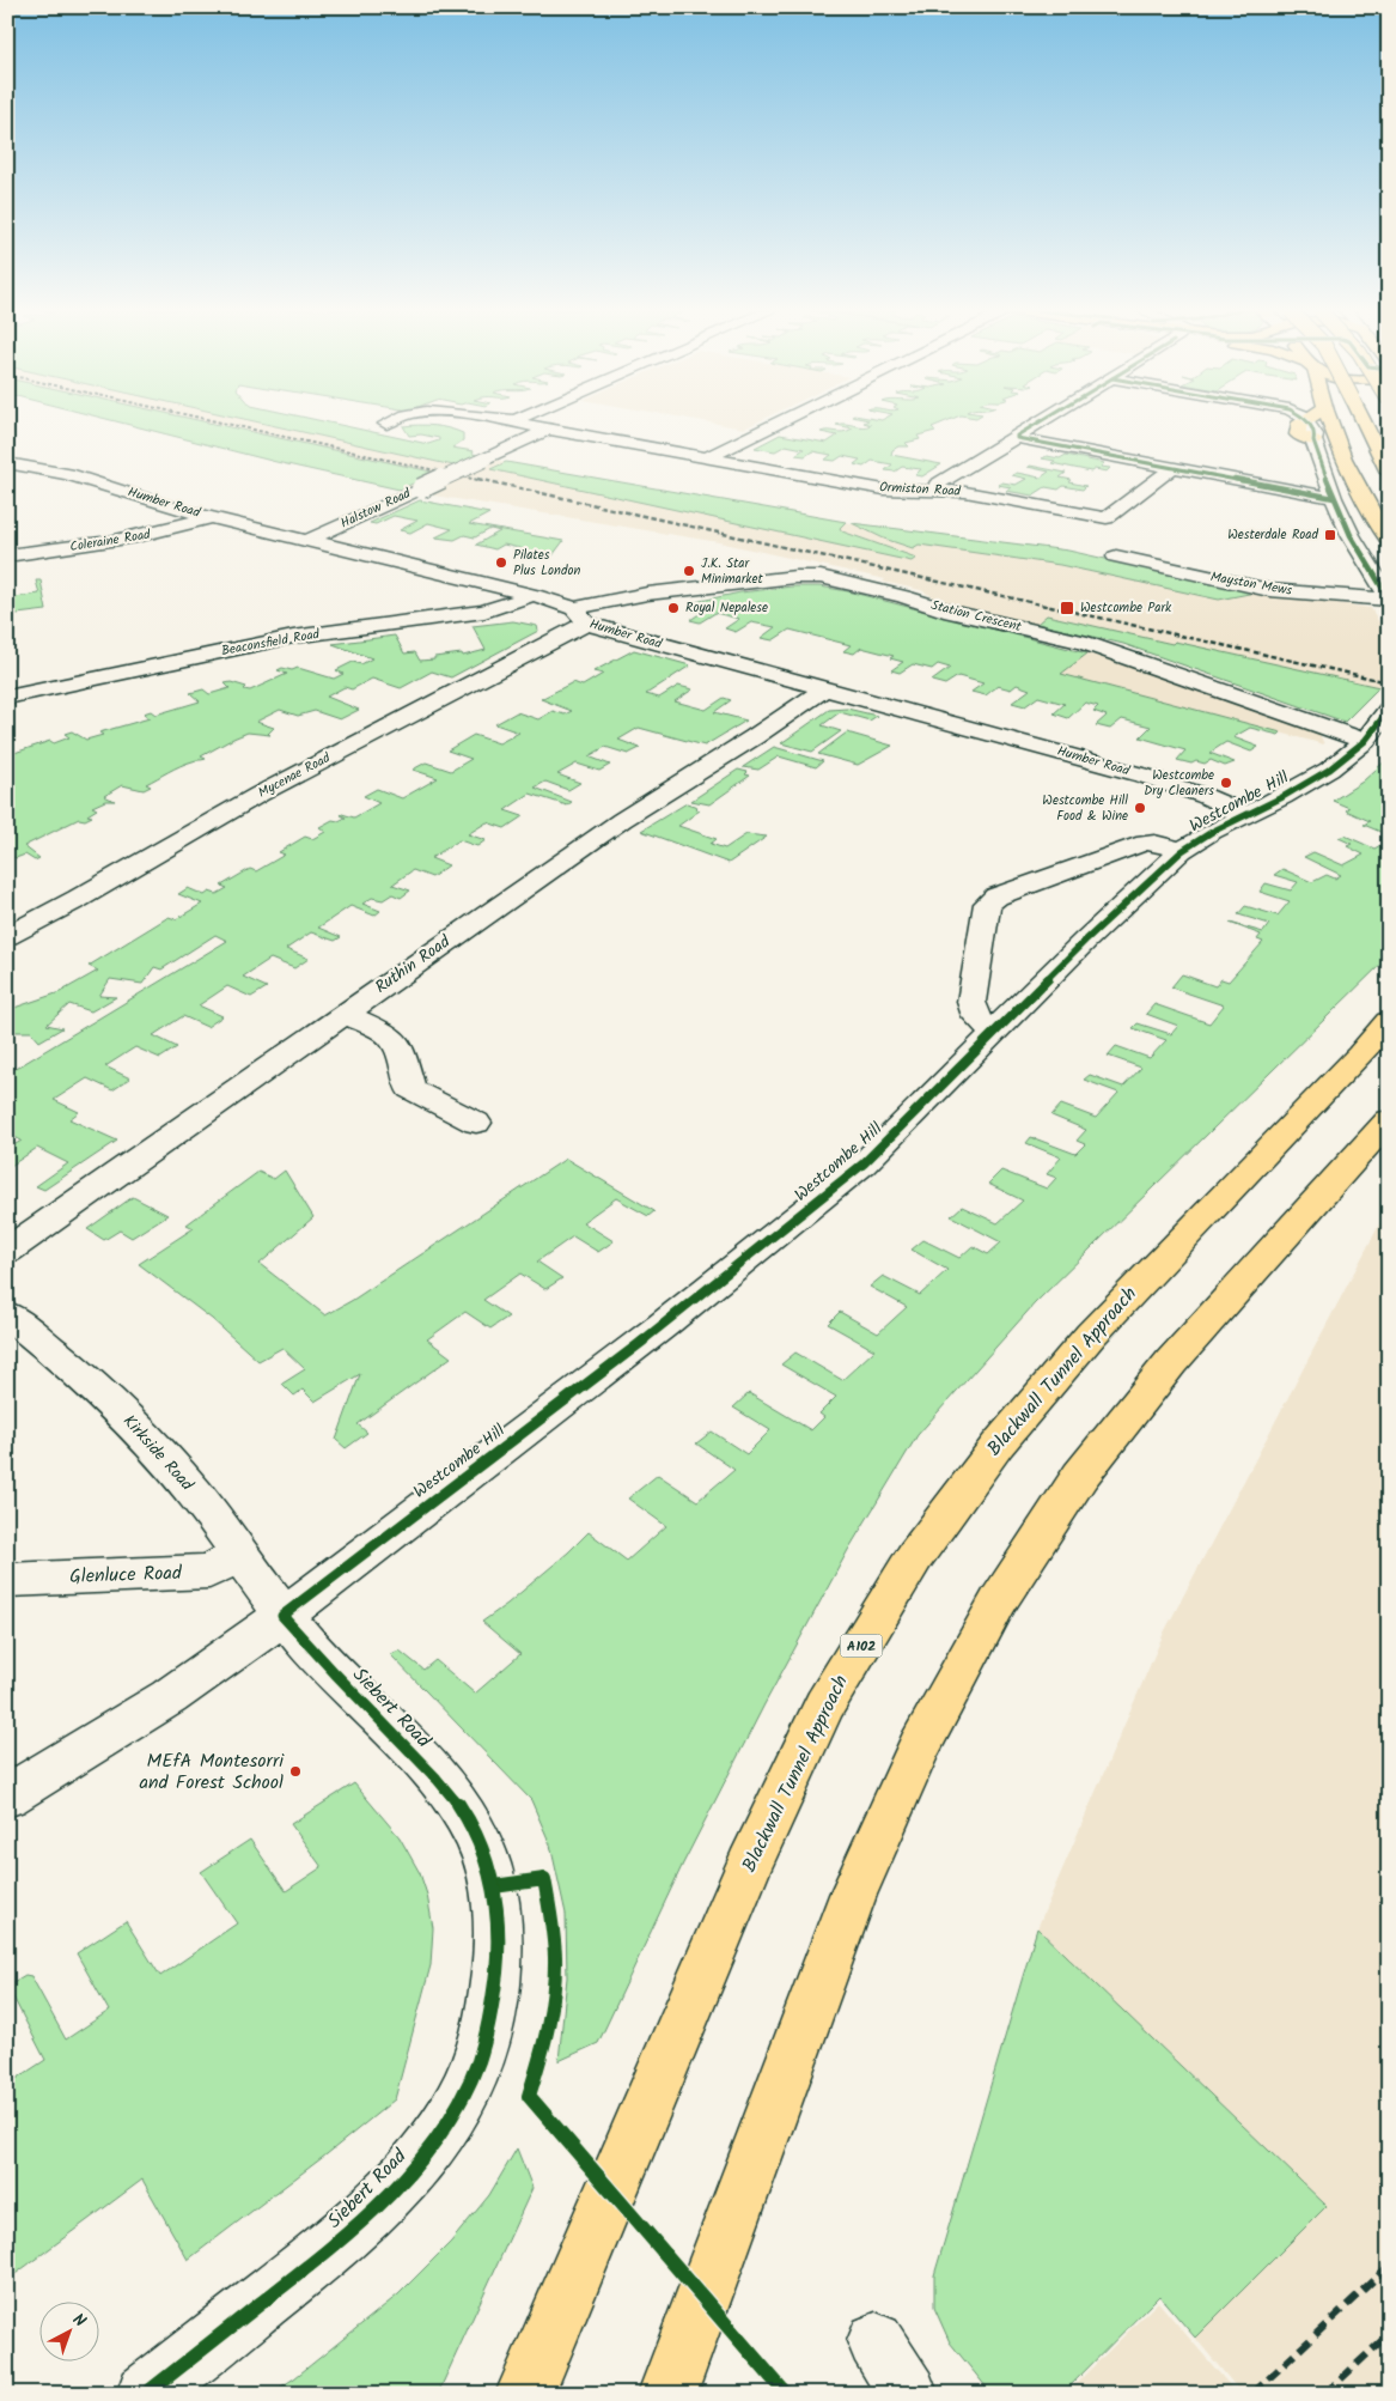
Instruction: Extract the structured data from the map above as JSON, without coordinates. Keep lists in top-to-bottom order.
{
  "streets": {
    "main road": ["Blackwall Tunnel Approach", "A102"],
    "street": [
      "Ormiston Road",
      "Humber Road",
      "Halstow Road",
      "Coleraine Road",
      "Mayston Mews",
      "Station Crescent",
      "Beaconsfield Road",
      "Mycenae Road",
      "Westcombe Hill",
      "Ruthin Road",
      "Kirkside Road",
      "Glenluce Road",
      "Siebert Road"
    ]
  },
  "crossings": [
    ["Ormiston Road", "Halstow Road"],
    ["Humber Road", "Halstow Road"],
    ["Humber Road", "Coleraine Road"],
    ["Humber Road", "Station Crescent"],
    ["Humber Road", "Beaconsfield Road"],
    ["Humber Road", "Mycenae Road"],
    ["Humber Road", "Westcombe Hill"],
    ["Humber Road", "Ruthin Road"],
    ["Station Crescent", "Mycenae Road"],
    ["Station Crescent", "Westcombe Hill"],
    ["Westcombe Hill", "Kirkside Road"],
    ["Westcombe Hill", "Siebert Road"],
    ["Kirkside Road", "Glenluce Road"],
    ["Kirkside Road", "Siebert Road"]
  ],
  "places": {
    "transit": ["Westerdale Road", "Westcombe Park"],
    "other": [
      "Pilates Plus London",
      "J.K. Star Minimarket",
      "Royal Nepalese",
      "Westcombe Dry Cleaners",
      "Westcombe Hill Food & Wine",
      "MEfA Montesorri and Forest School"
    ]
  },
  "north": "top right"
}
